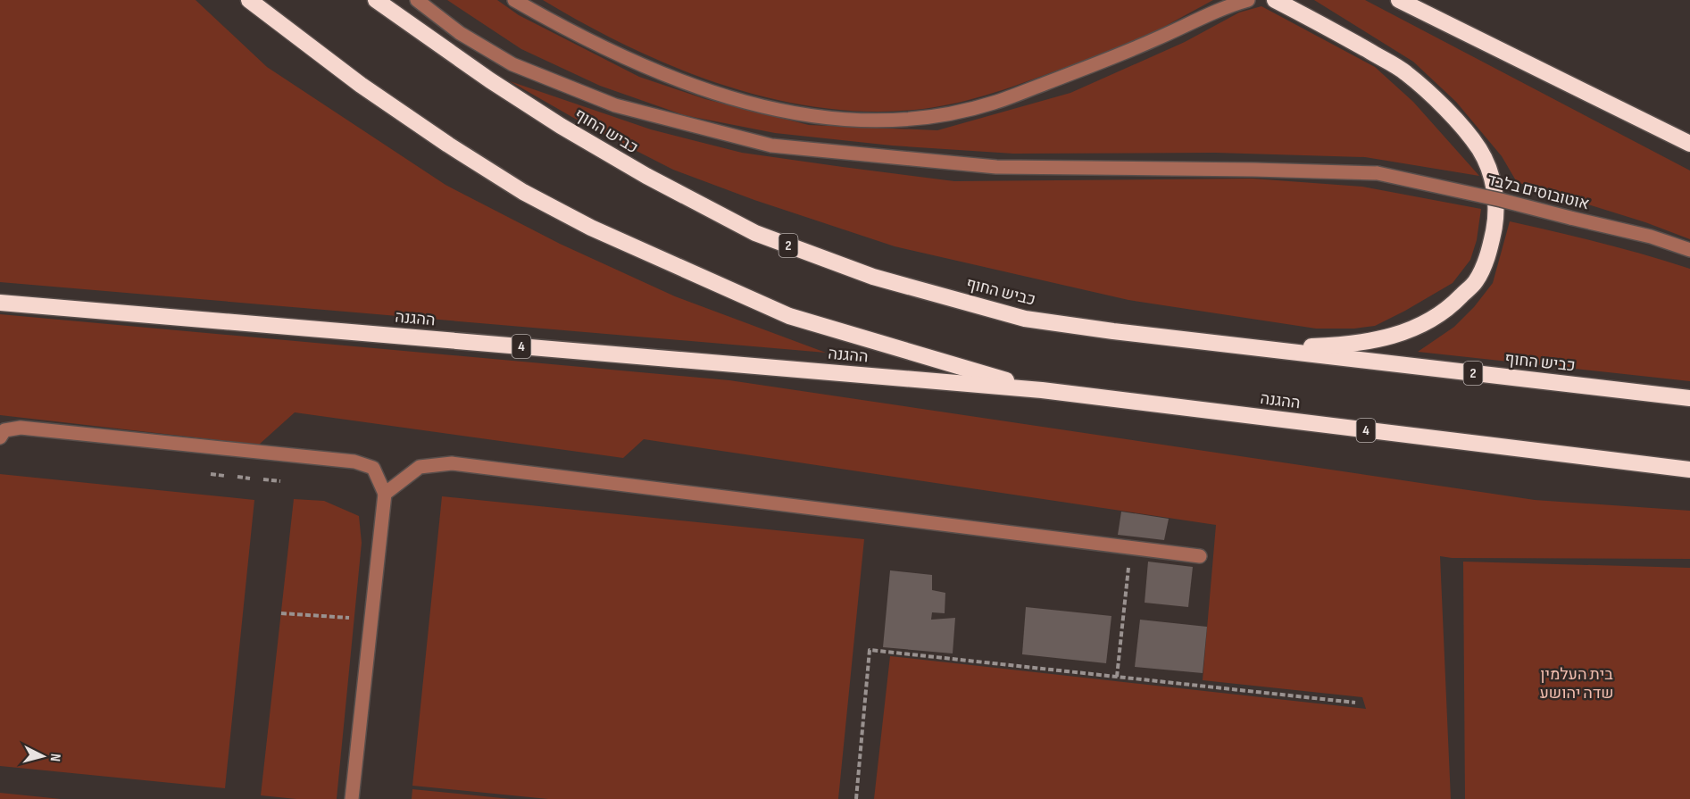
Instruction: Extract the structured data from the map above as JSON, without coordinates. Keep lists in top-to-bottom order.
{
  "streets": {
    "highway": [
      "כביש החוף",
      "2",
      "ההגנה",
      "4"
    ],
    "street": ["אוטובוסים בלבד"]
  },
  "parks": ["בית העלמין שדה יהושע"],
  "north": "right"
}
